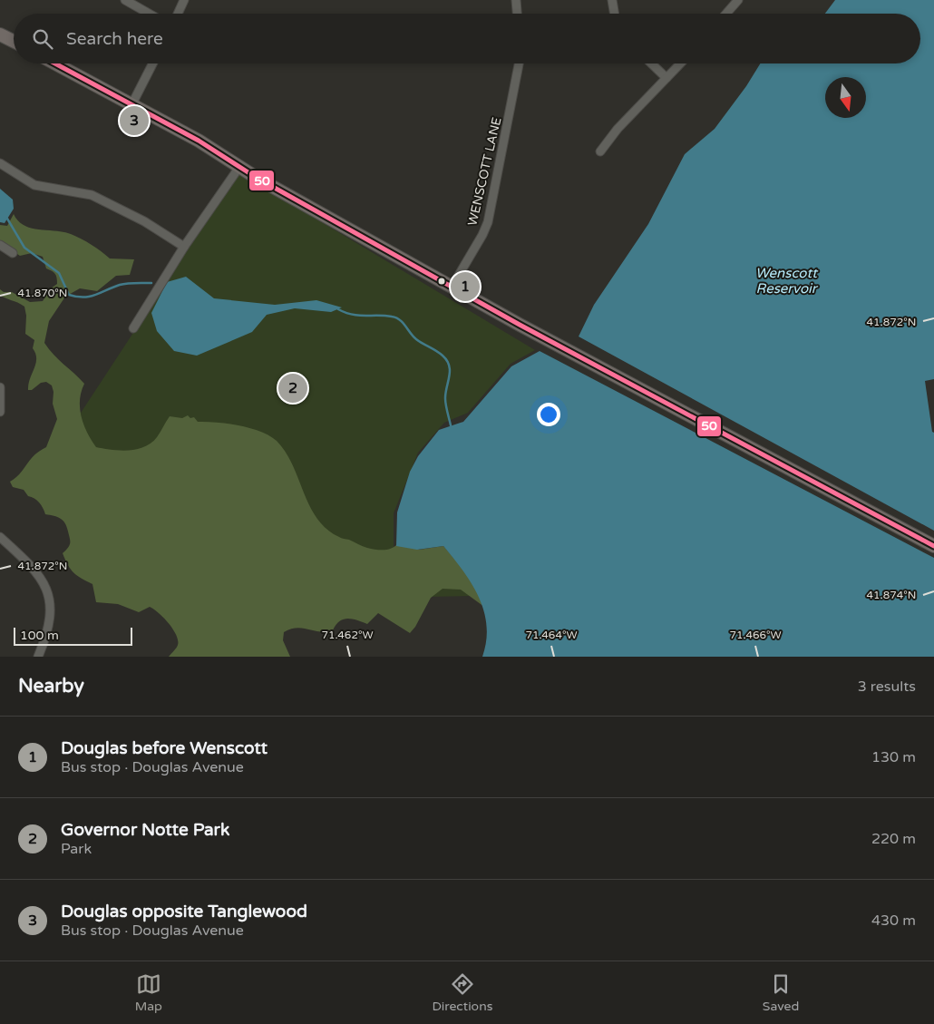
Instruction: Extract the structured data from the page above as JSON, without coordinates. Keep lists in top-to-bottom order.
{
  "streets": {
    "street": ["WENSCOTT LANE"]
  },
  "water": ["Wenscott Reservoir"],
  "lines": ["transit line 50"],
  "scale_bar": "100 m",
  "north": "bottom",
  "page": {
    "search": "Search here",
    "pins": ["3", "1", "2"],
    "scale": "100 m",
    "heading": ["Nearby", "3 results"],
    "list": [
      {
        "mark": "1",
        "name": "Douglas before Wenscott",
        "note": "Bus stop · Douglas Avenue",
        "value": "130 m"
      },
      {
        "mark": "2",
        "name": "Governor Notte Park",
        "note": "Park",
        "value": "220 m"
      },
      {
        "mark": "3",
        "name": "Douglas opposite Tanglewood",
        "note": "Bus stop · Douglas Avenue",
        "value": "430 m"
      }
    ],
    "nav": ["Map", "Directions", "Saved"]
  },
  "coordinates": [
    "41.870°N",
    "41.872°N",
    "41.874°N",
    "71.462°W",
    "71.464°W",
    "71.466°W"
  ]
}
